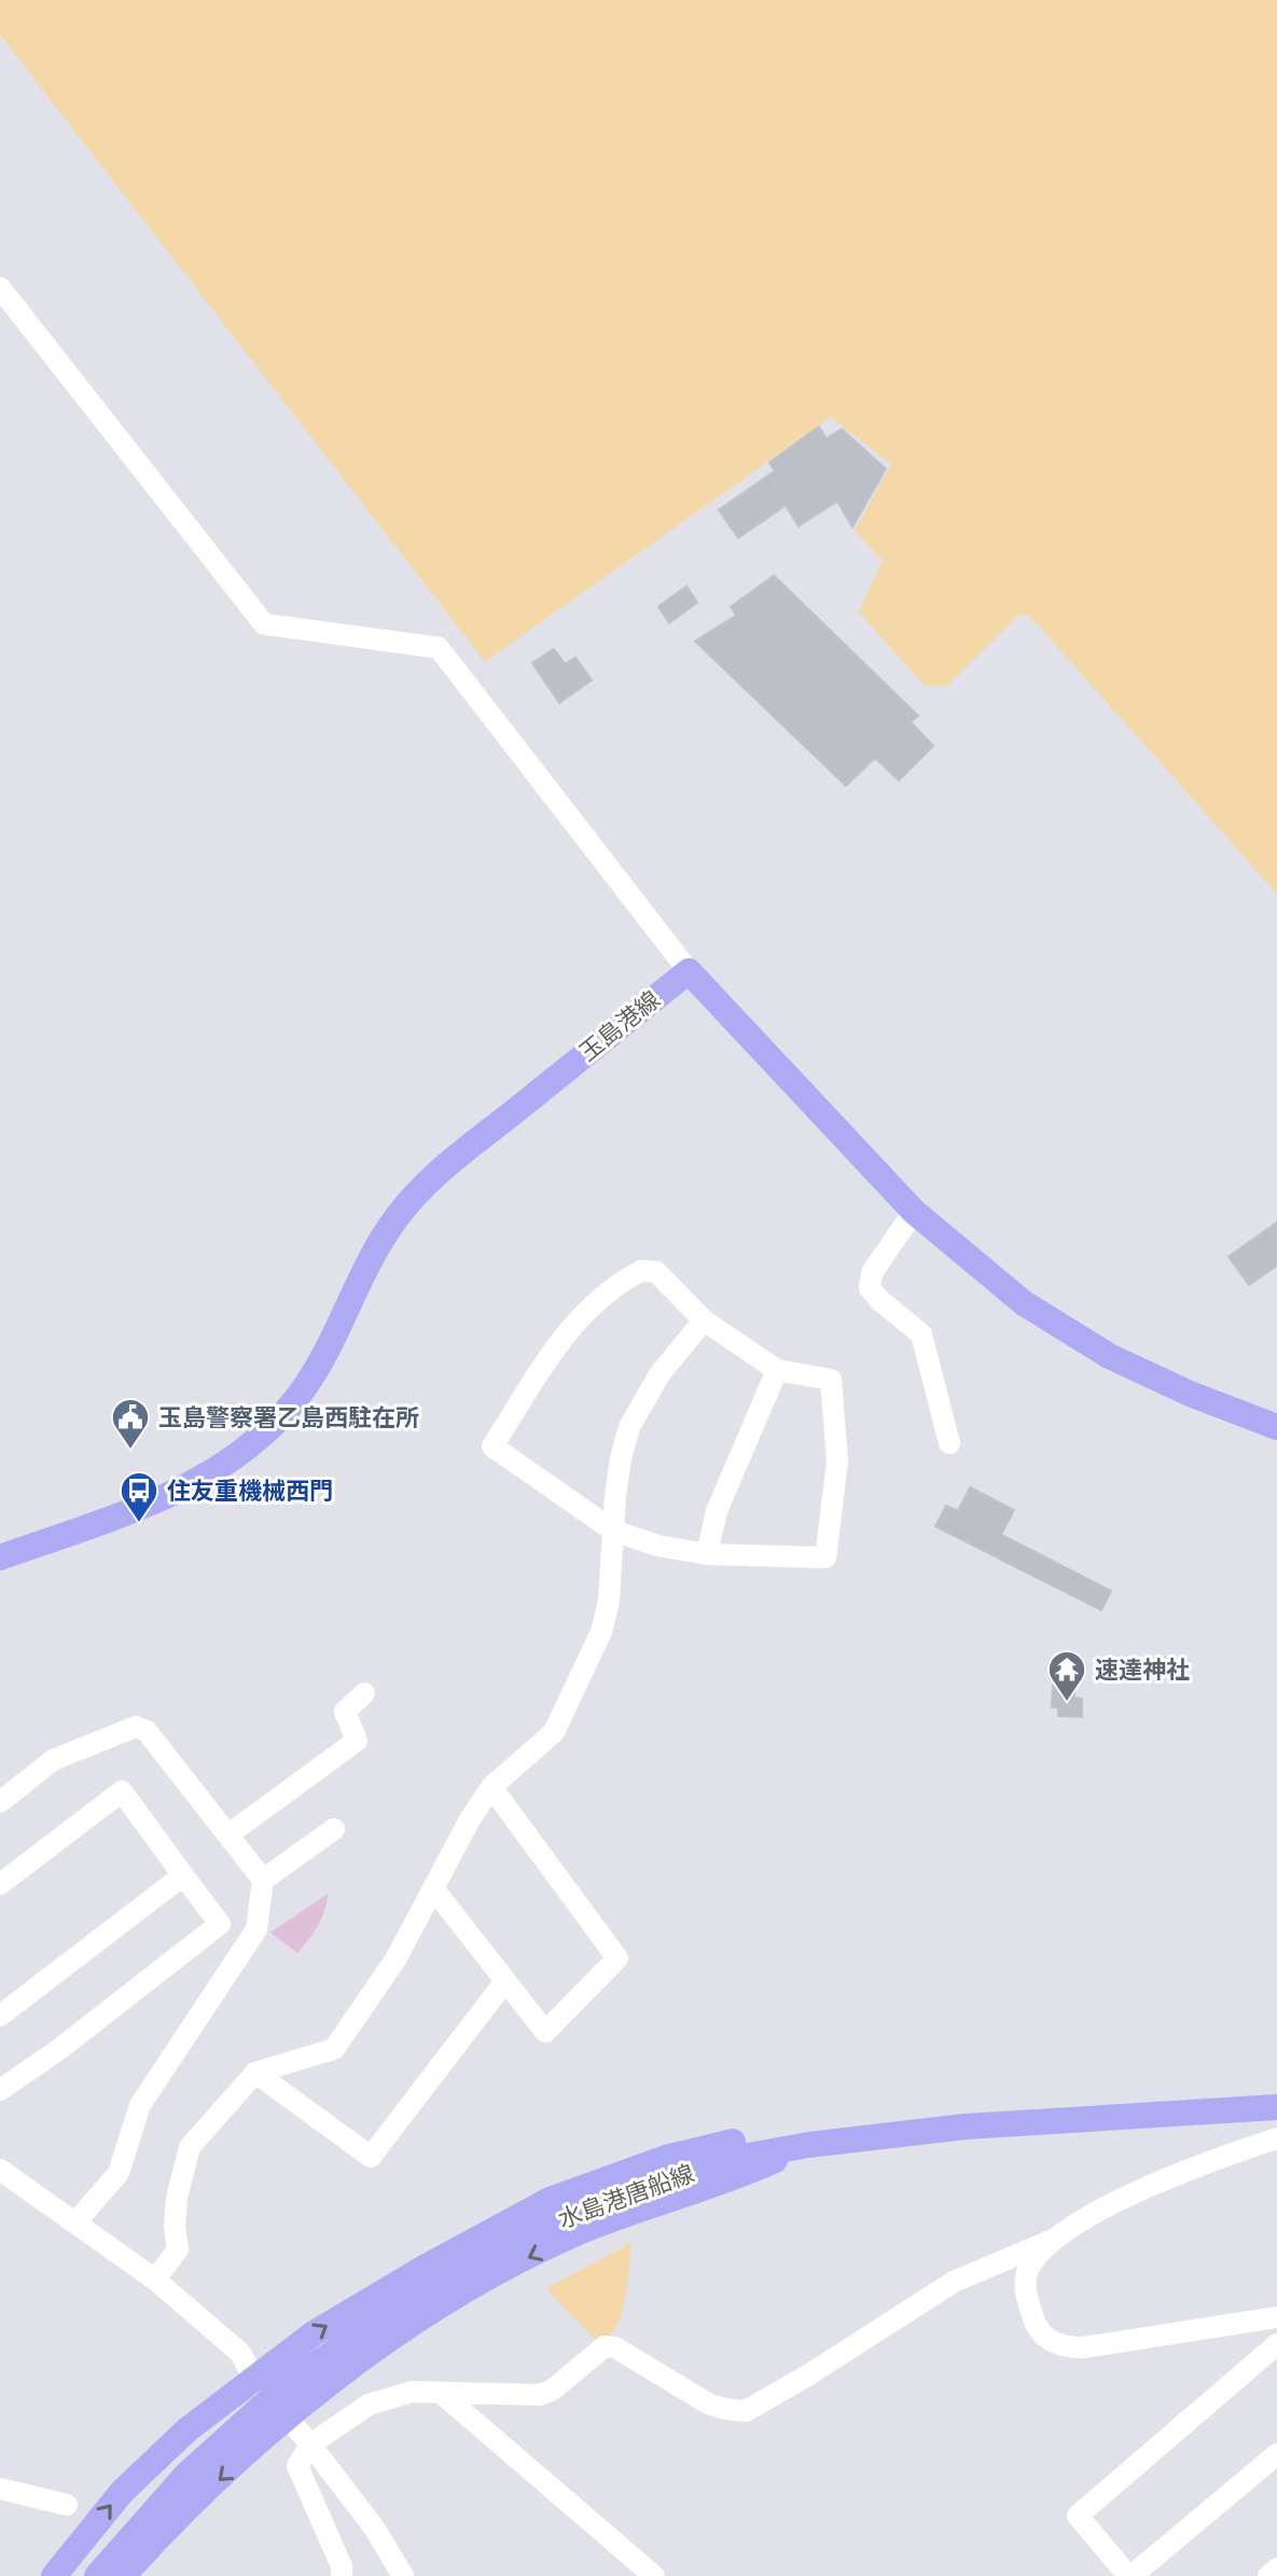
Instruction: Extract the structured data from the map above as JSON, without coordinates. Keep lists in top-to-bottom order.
{
  "streets": {
    "main road": ["玉島港線", "水島港唐船線"]
  },
  "places": {
    "public building": ["玉島警察署乙島西駐在所"],
    "bus stop": ["住友重機械西門"],
    "temple": ["速達神社"]
  }
}
